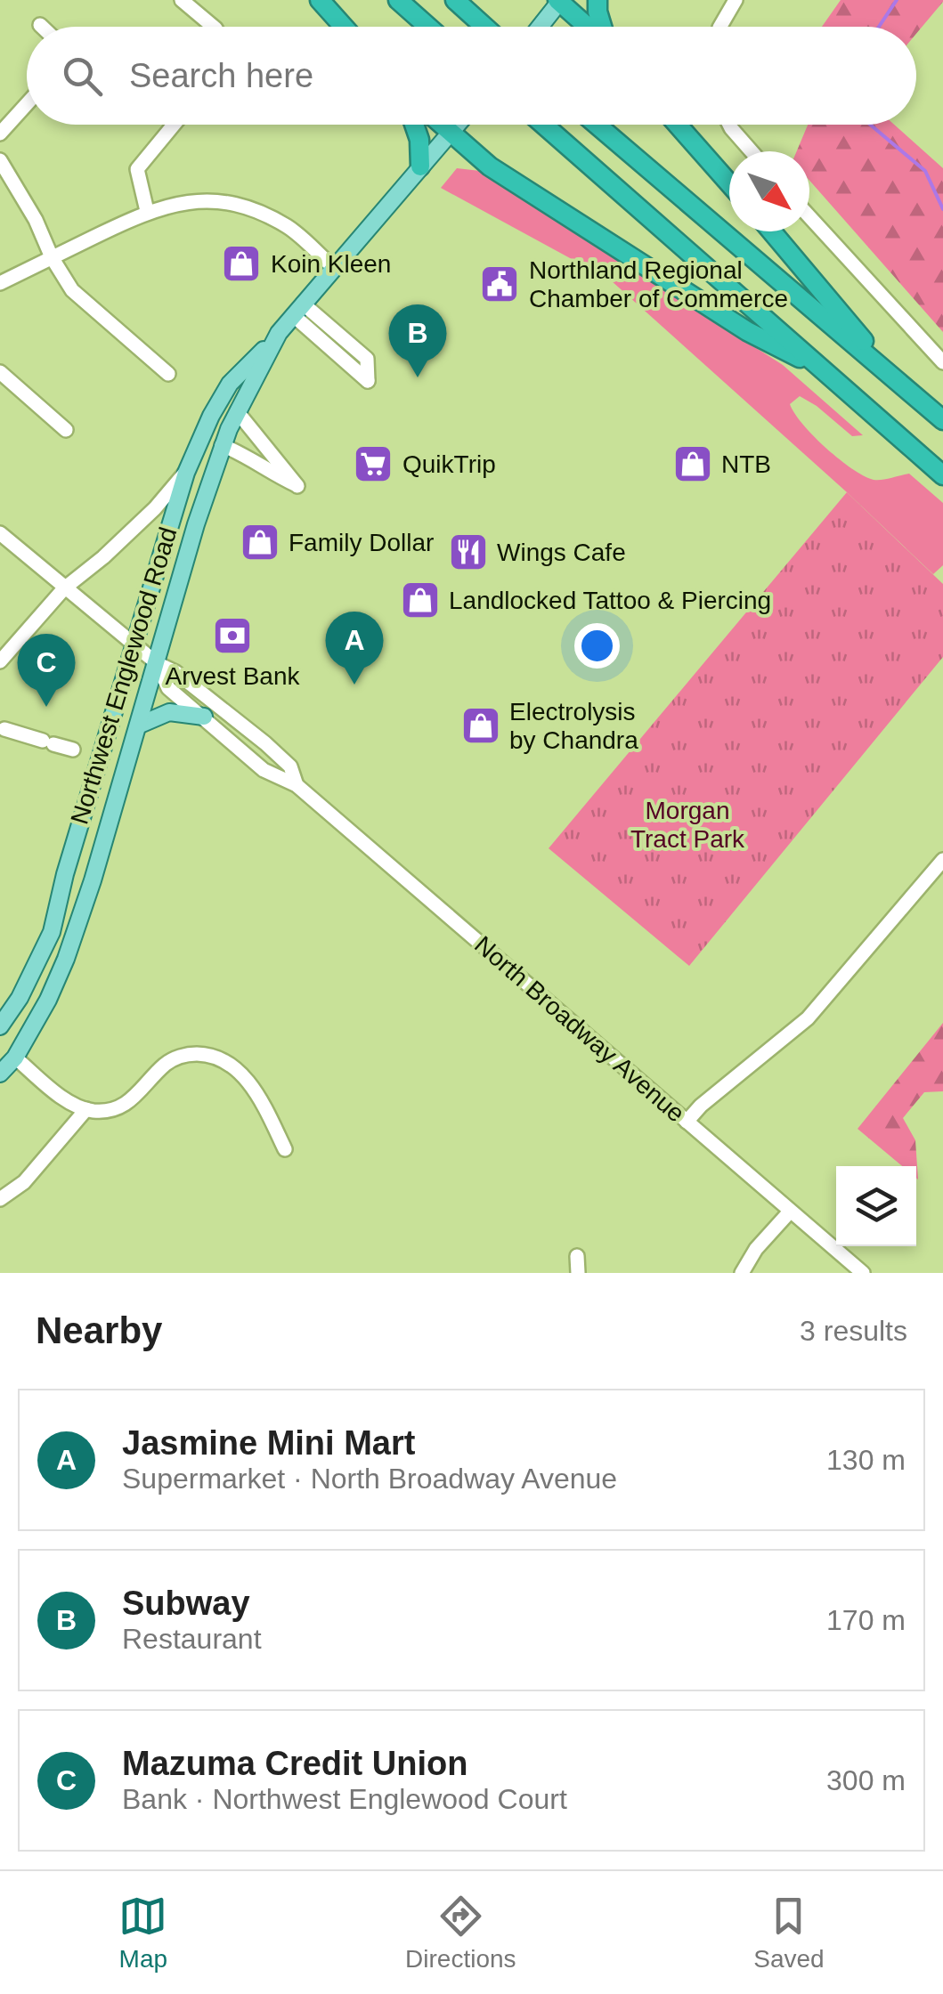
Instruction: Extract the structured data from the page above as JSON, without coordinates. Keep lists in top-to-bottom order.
{
  "streets": {
    "main road": ["Northwest Englewood Road"],
    "street": ["North Broadway Avenue"]
  },
  "crossings": [
    ["Northwest Englewood Road", "North Broadway Avenue"]
  ],
  "parks": ["Morgan Tract Park"],
  "places": {
    "shop": [
      "Koin Kleen",
      "NTB",
      "Family Dollar",
      "Landlocked Tattoo & Piercing",
      "Electrolysis by Chandra"
    ],
    "public building": ["Northland Regional Chamber of Commerce"],
    "supermarket": ["QuikTrip"],
    "restaurant": ["Wings Cafe"],
    "bank": ["Arvest Bank"]
  },
  "north": "bottom right",
  "page": {
    "search": "Search here",
    "pins": ["B", "A", "C"],
    "heading": ["Nearby", "3 results"],
    "list": [
      {
        "mark": "A",
        "name": "Jasmine Mini Mart",
        "note": "Supermarket · North Broadway Avenue",
        "value": "130 m"
      },
      {
        "mark": "B",
        "name": "Subway",
        "note": "Restaurant",
        "value": "170 m"
      },
      {
        "mark": "C",
        "name": "Mazuma Credit Union",
        "note": "Bank · Northwest Englewood Court",
        "value": "300 m"
      }
    ],
    "nav": ["Map", "Directions", "Saved"]
  }
}
